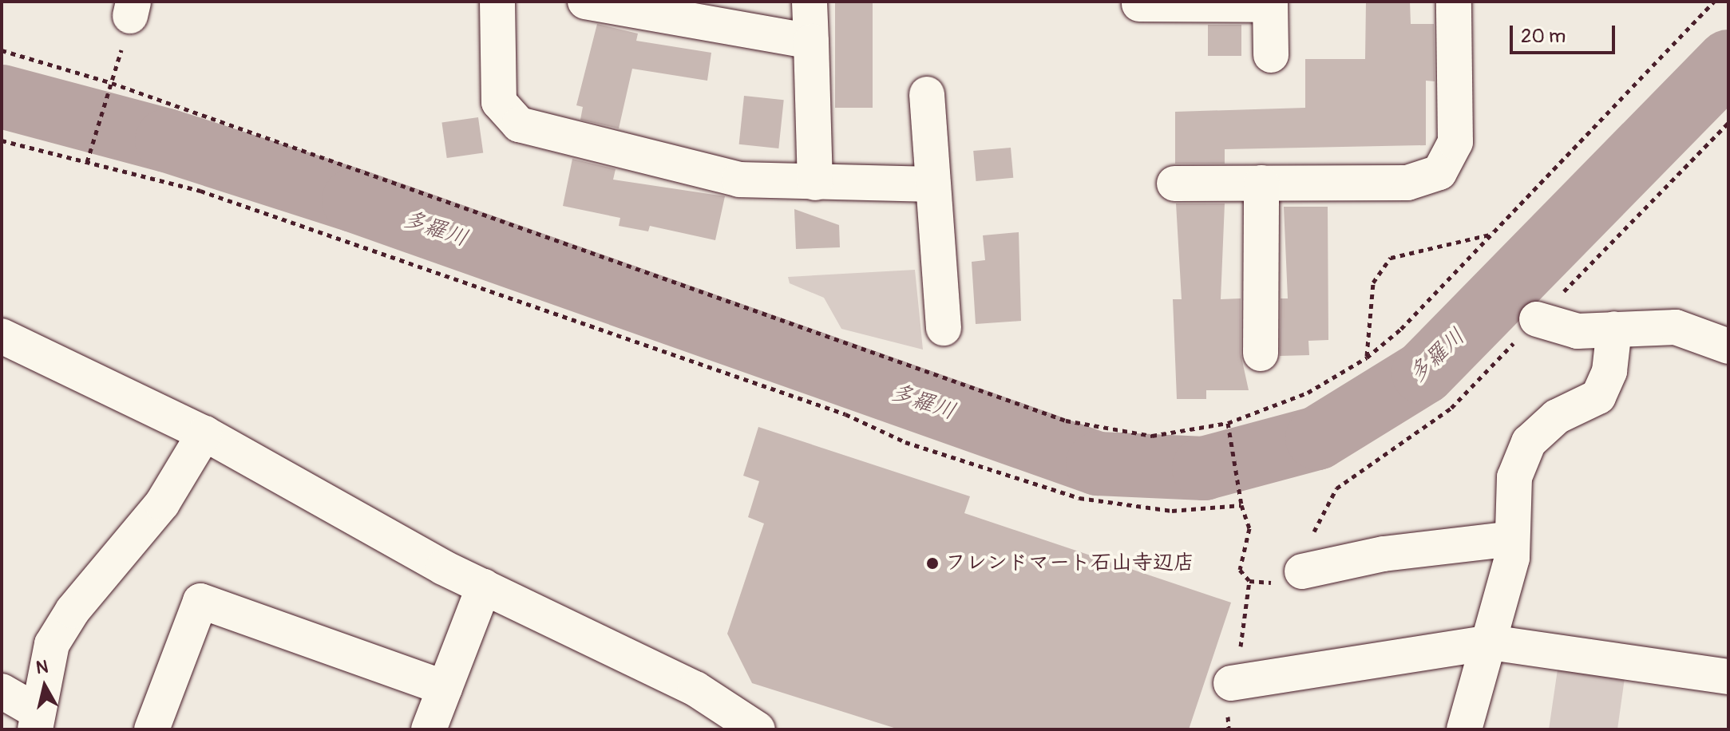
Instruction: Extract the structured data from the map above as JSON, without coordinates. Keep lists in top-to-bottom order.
{
  "water": ["多羅川"],
  "places": ["フレンドマート石山寺辺店"],
  "scale_bar": "20 m",
  "north": "top"
}
